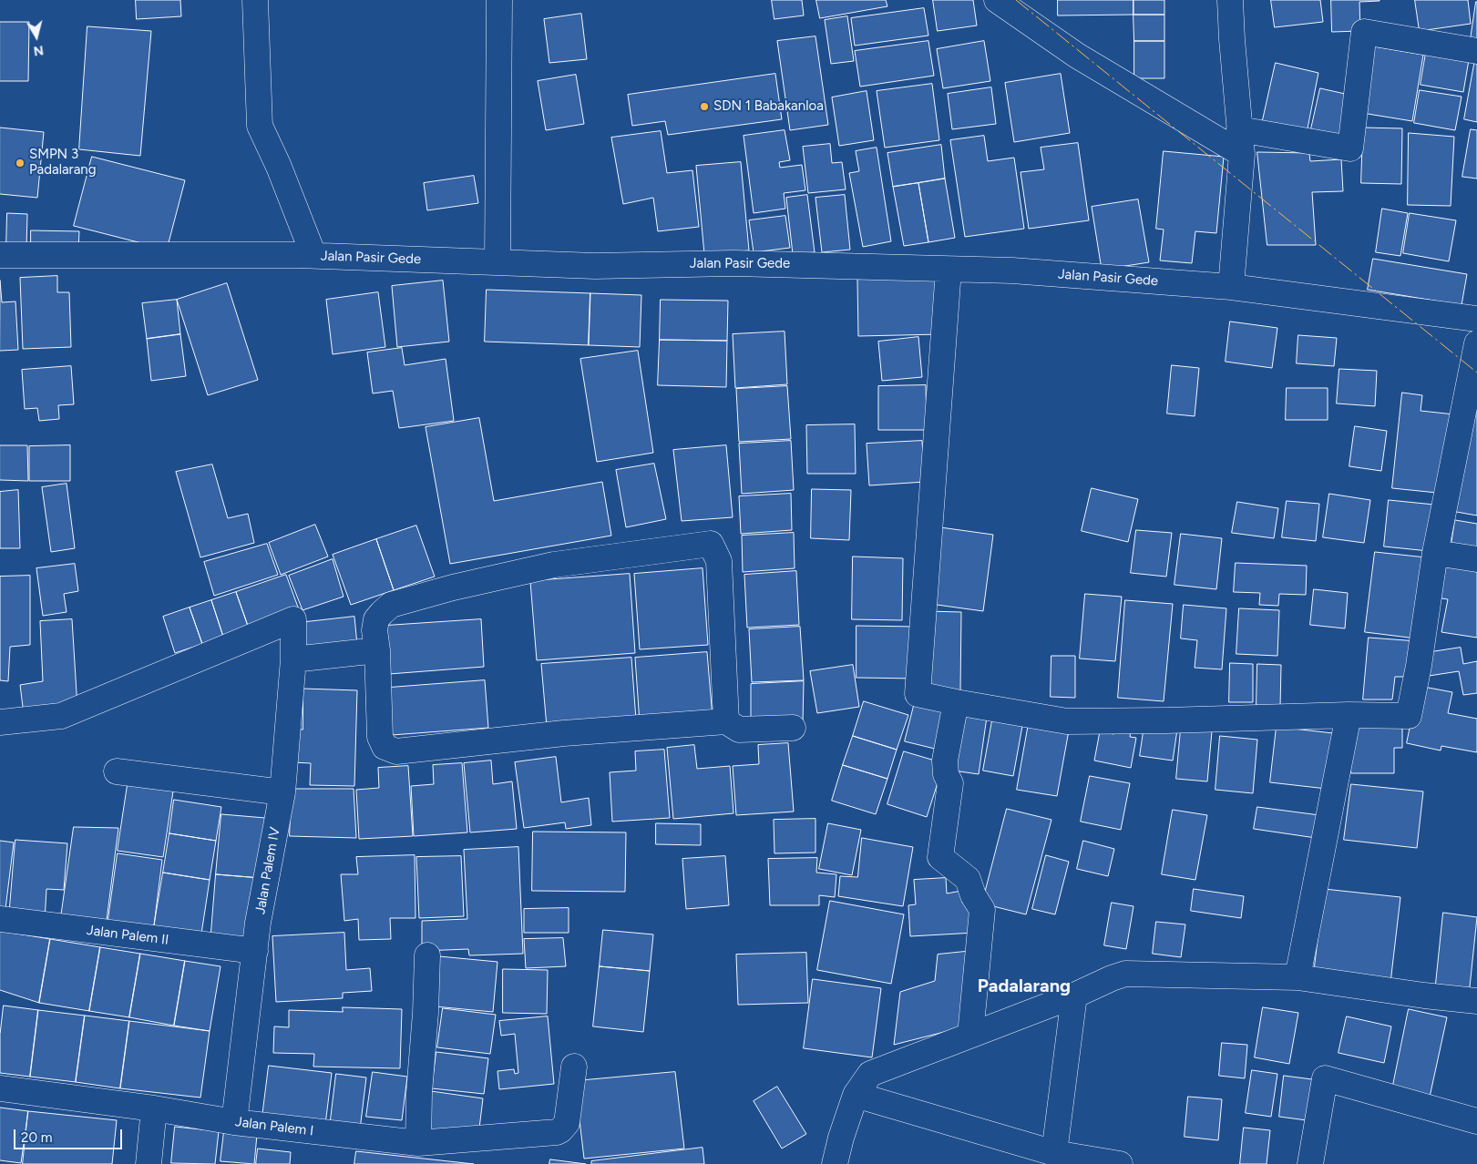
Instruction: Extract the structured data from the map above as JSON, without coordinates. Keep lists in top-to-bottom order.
{
  "streets": {
    "street": [
      "Jalan Pasir Gede",
      "Jalan Palem IV",
      "Jalan Palem II",
      "Jalan Palem I"
    ]
  },
  "crossings": [
    ["Jalan Palem IV", "Jalan Palem II"],
    ["Jalan Palem IV", "Jalan Palem I"]
  ],
  "districts": ["Padalarang"],
  "places": ["SDN 1 Babakanloa", "SMPN 3 Padalarang"],
  "scale_bar": "20 m",
  "north": "bottom"
}
